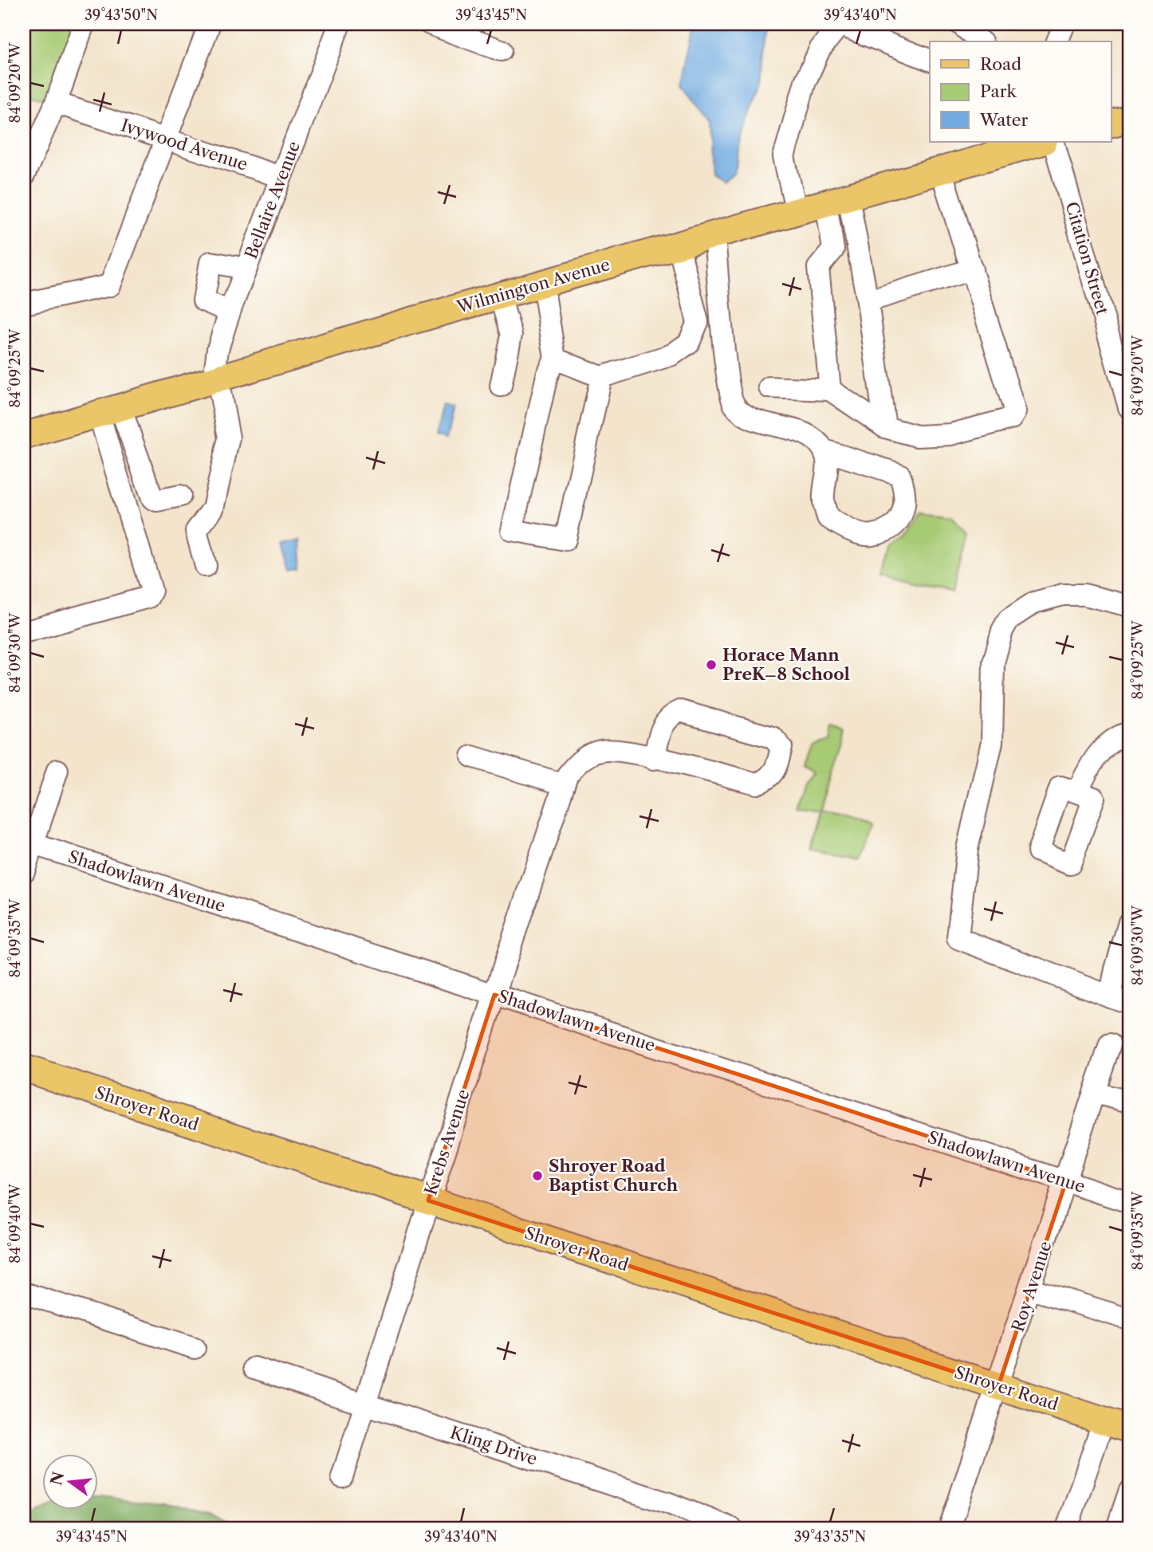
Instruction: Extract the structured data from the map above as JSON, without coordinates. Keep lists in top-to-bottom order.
{
  "streets": {
    "main road": ["Wilmington Avenue", "Shroyer Road"],
    "street": [
      "Ivywood Avenue",
      "Bellaire Avenue",
      "Citation Street",
      "Shadowlawn Avenue",
      "Krebs Avenue",
      "Roy Avenue",
      "Kling Drive"
    ]
  },
  "crossings": [
    ["Ivywood Avenue", "Bellaire Avenue"],
    ["Bellaire Avenue", "Wilmington Avenue"],
    ["Shadowlawn Avenue", "Krebs Avenue"],
    ["Shadowlawn Avenue", "Roy Avenue"],
    ["Shroyer Road", "Krebs Avenue"],
    ["Shroyer Road", "Roy Avenue"],
    ["Krebs Avenue", "Kling Drive"]
  ],
  "places": ["Horace Mann PreK–8 School", "Shroyer Road Baptist Church"],
  "legend": ["Road", "Park", "Water"],
  "north": "left",
  "coordinates": [
    "39°43'50\"N",
    "39°43'45\"N",
    "39°43'40\"N",
    "84°09'20\"W",
    "84°09'25\"W",
    "84°09'30\"W",
    "84°09'35\"W",
    "84°09'40\"W",
    "39°43'35\"N"
  ]
}
